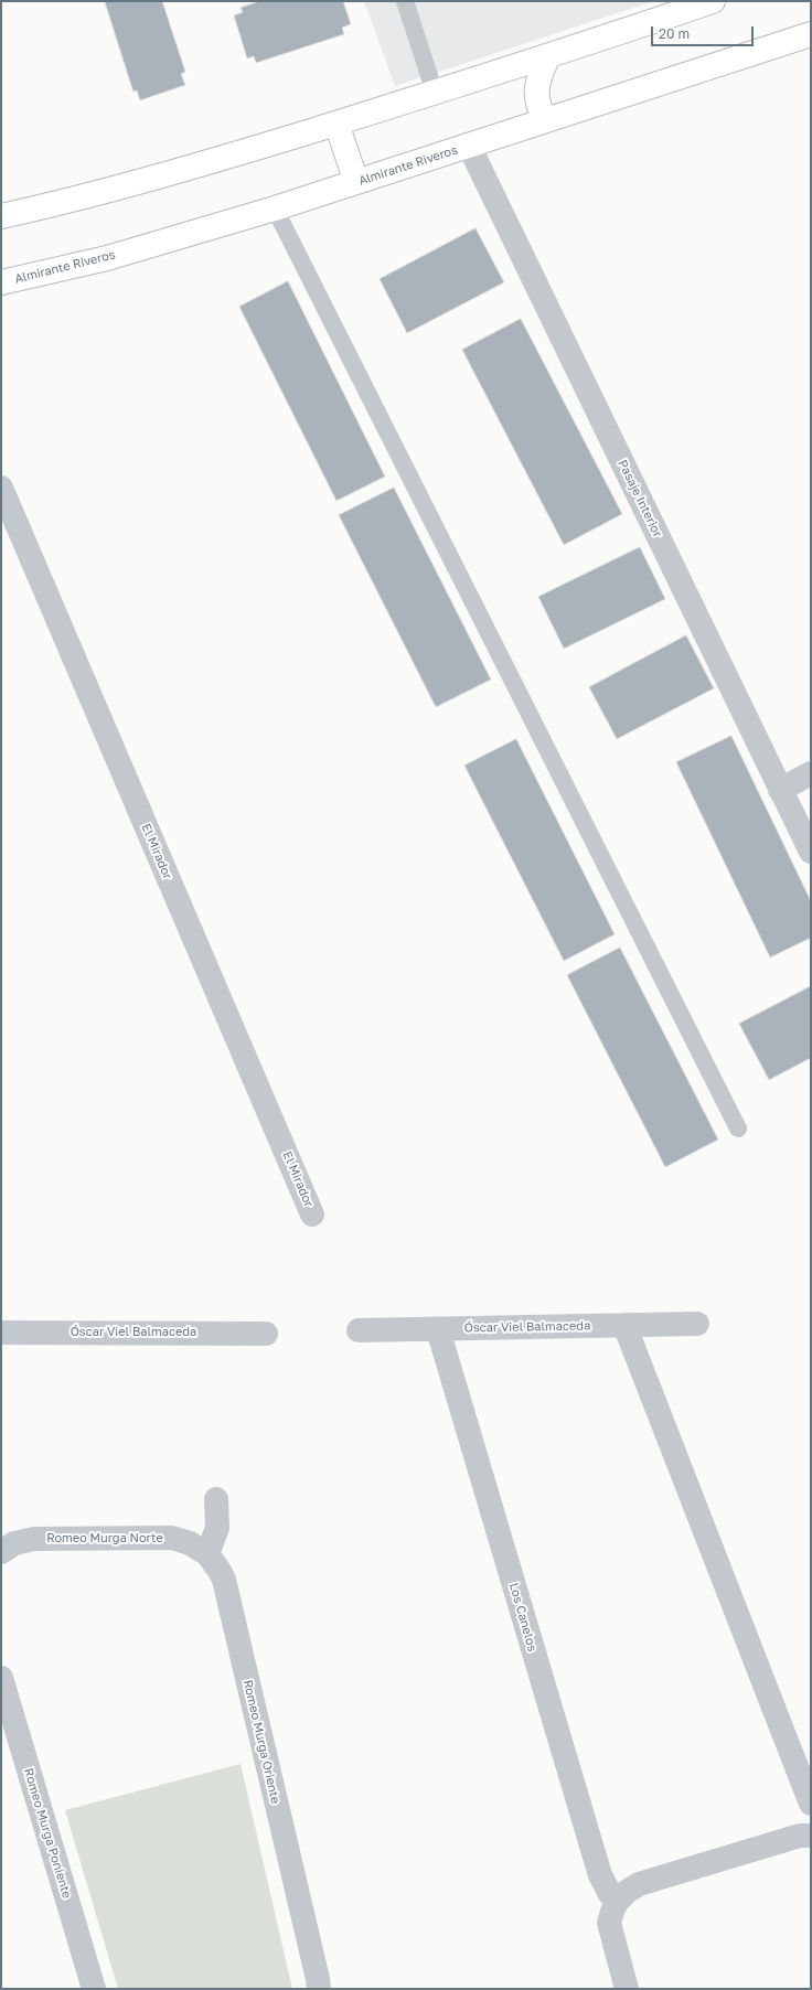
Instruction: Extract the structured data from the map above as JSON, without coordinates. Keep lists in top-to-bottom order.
{
  "streets": {
    "main road": ["Almirante Riveros"],
    "street": [
      "Pasaje Interior",
      "El Mirador",
      "Óscar Viel Balmaceda",
      "Romeo Murga Norte",
      "Los Canelos",
      "Romeo Murga Oriente",
      "Romeo Murga Poniente"
    ]
  },
  "crossings": [
    ["Almirante Riveros", "Pasaje Interior"],
    ["Óscar Viel Balmaceda", "Los Canelos"],
    ["Romeo Murga Norte", "Romeo Murga Oriente"]
  ],
  "scale_bar": "20 m"
}
